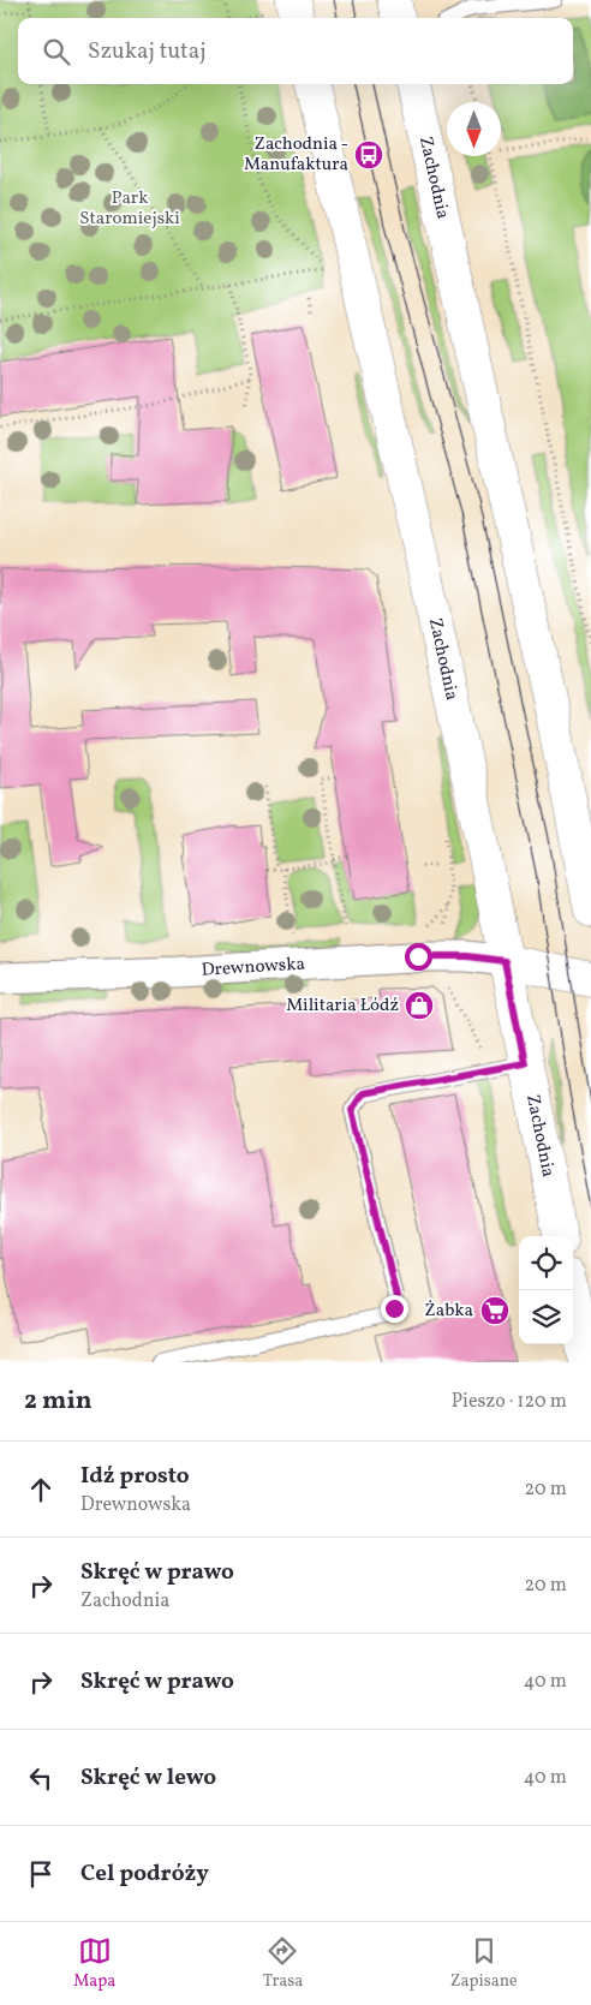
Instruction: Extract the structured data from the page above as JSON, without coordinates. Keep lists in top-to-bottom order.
{
  "streets": {
    "main road": ["Zachodnia"],
    "street": ["Drewnowska"]
  },
  "crossings": [
    ["Zachodnia", "Drewnowska"]
  ],
  "parks": ["Park Staromiejski"],
  "places": {
    "bus stop": ["Zachodnia - Manufaktura"],
    "shop": ["Militaria Łódź"],
    "supermarket": ["Żabka"]
  },
  "north": "bottom",
  "page": {
    "search": "Szukaj tutaj",
    "heading": ["2 min", "Pieszo · 120 m"],
    "list": [
      ["Idź prosto", "Drewnowska", "20 m"],
      ["Skręć w prawo", "Zachodnia", "20 m"],
      ["Skręć w prawo", "40 m"],
      ["Skręć w lewo", "40 m"],
      "Cel podróży"
    ],
    "nav": ["Mapa", "Trasa", "Zapisane"]
  }
}
